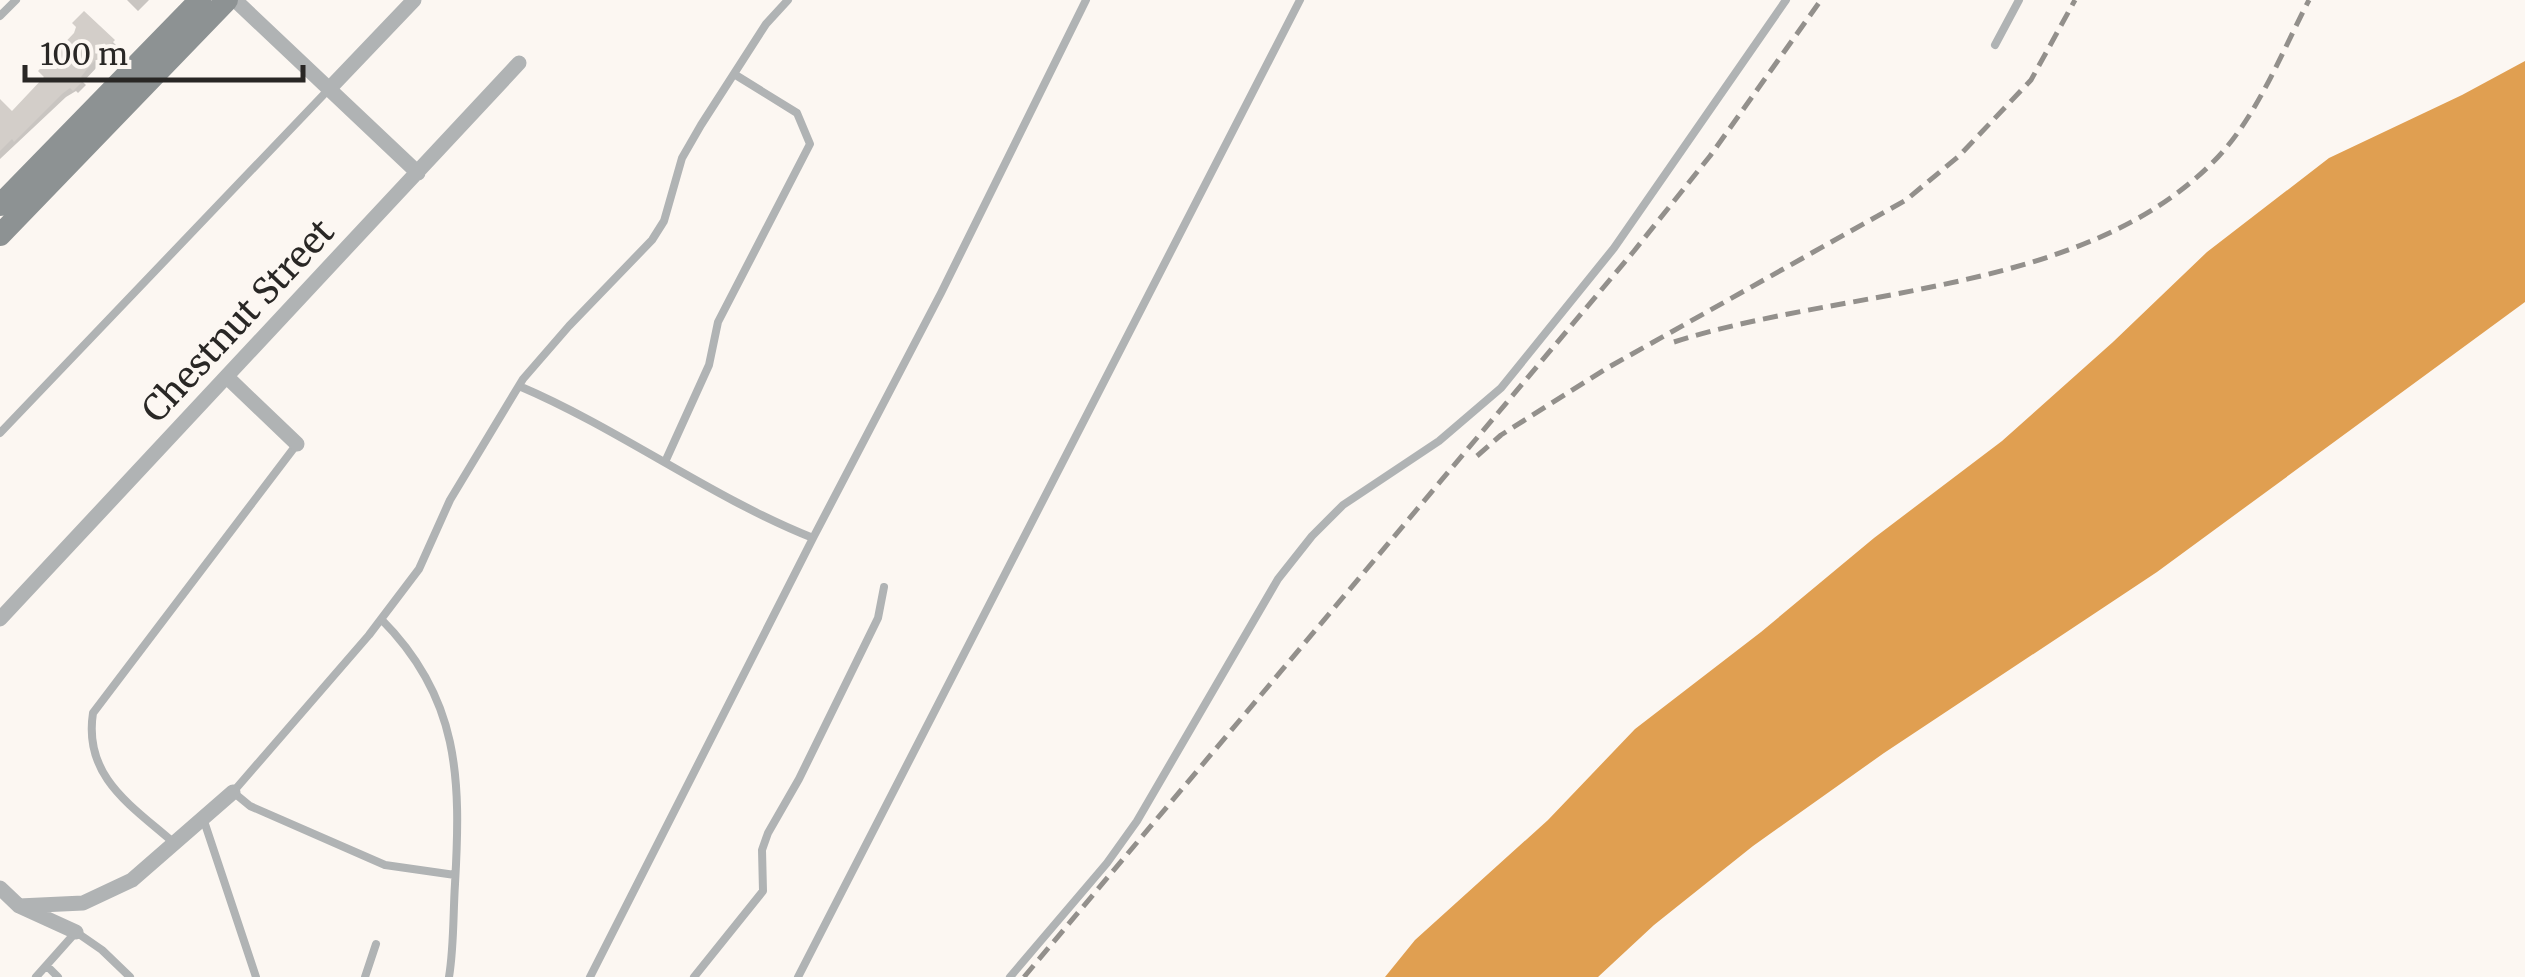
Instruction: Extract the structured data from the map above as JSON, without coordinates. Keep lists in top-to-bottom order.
{
  "streets": {
    "street": ["Chestnut Street"]
  },
  "scale_bar": "100 m"
}
